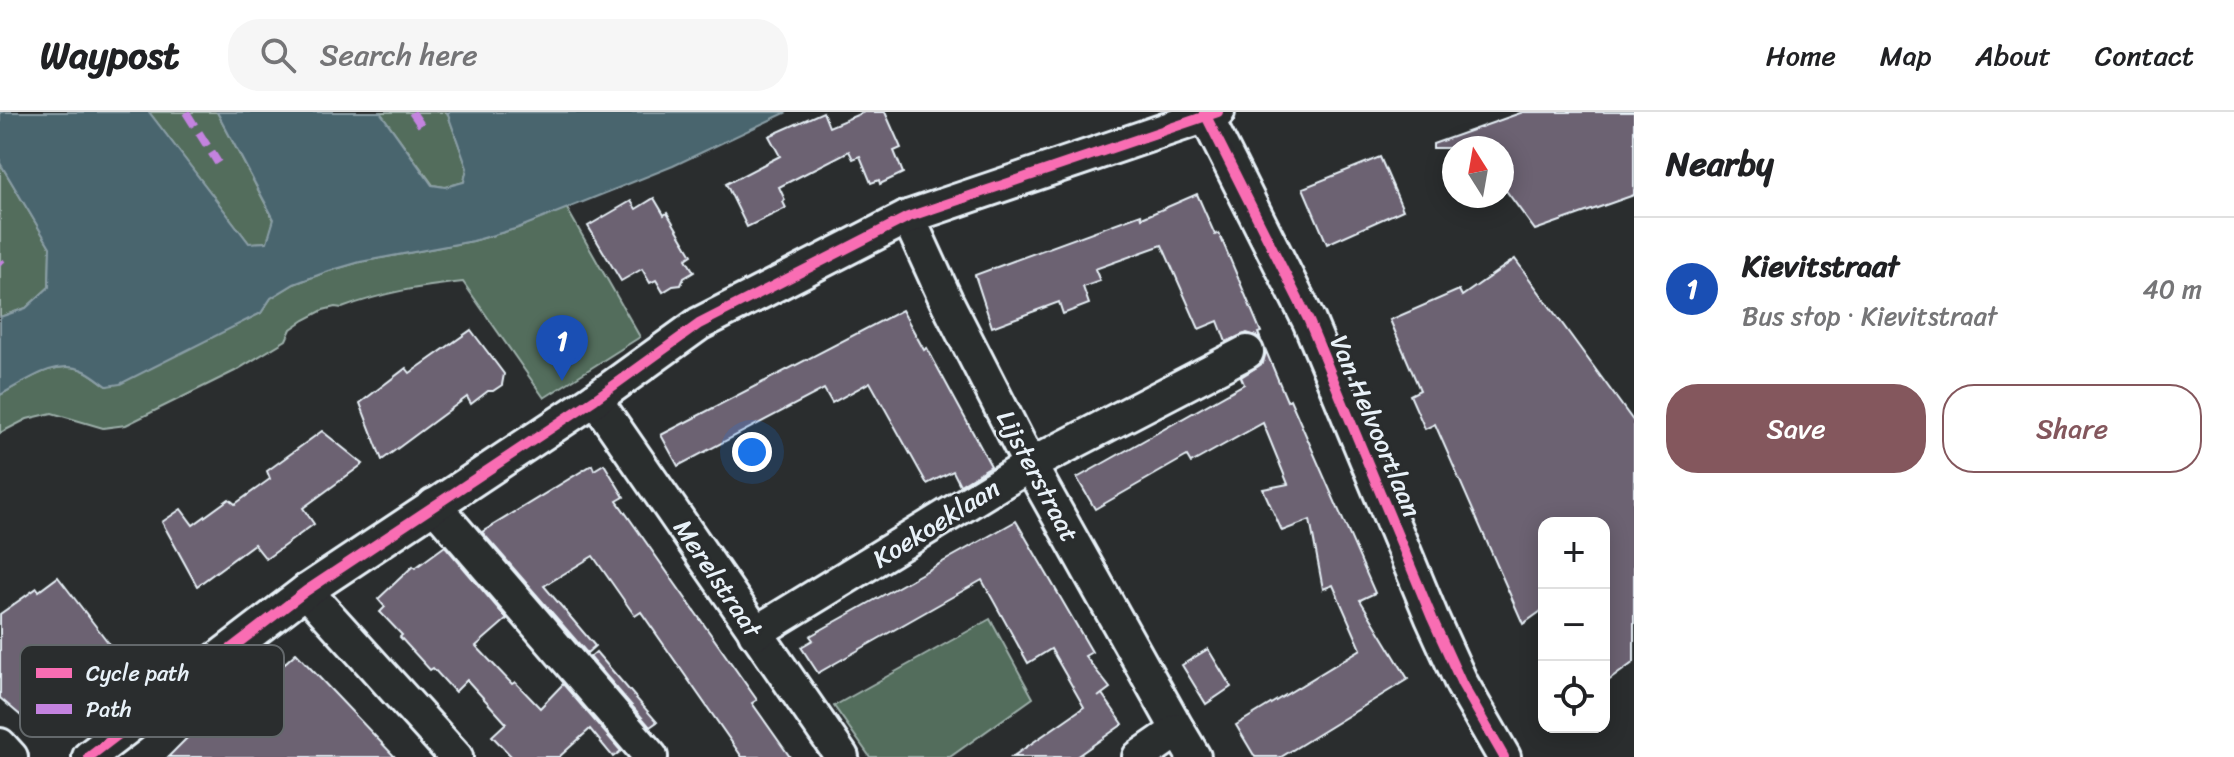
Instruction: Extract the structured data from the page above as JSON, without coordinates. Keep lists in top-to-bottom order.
{
  "streets": {
    "street": [
      "Van Helvoortlaan",
      "Lijsterstraat",
      "Koekoeklaan",
      "Merelstraat"
    ]
  },
  "crossings": [
    ["Lijsterstraat", "Koekoeklaan"],
    ["Koekoeklaan", "Merelstraat"]
  ],
  "legend": ["Cycle path", "Path"],
  "north": "top",
  "page": {
    "header": "Waypost",
    "search": "Search here",
    "nav": [
      "Home",
      "Map",
      "About",
      "Contact"
    ],
    "heading": "Nearby",
    "list": [
      {
        "mark": "1",
        "name": "Kievitstraat",
        "note": "Bus stop · Kievitstraat",
        "value": "40 m"
      }
    ],
    "pins": "1",
    "buttons": ["Save", "Share"],
    "map_buttons": ["+", "−"]
  }
}
